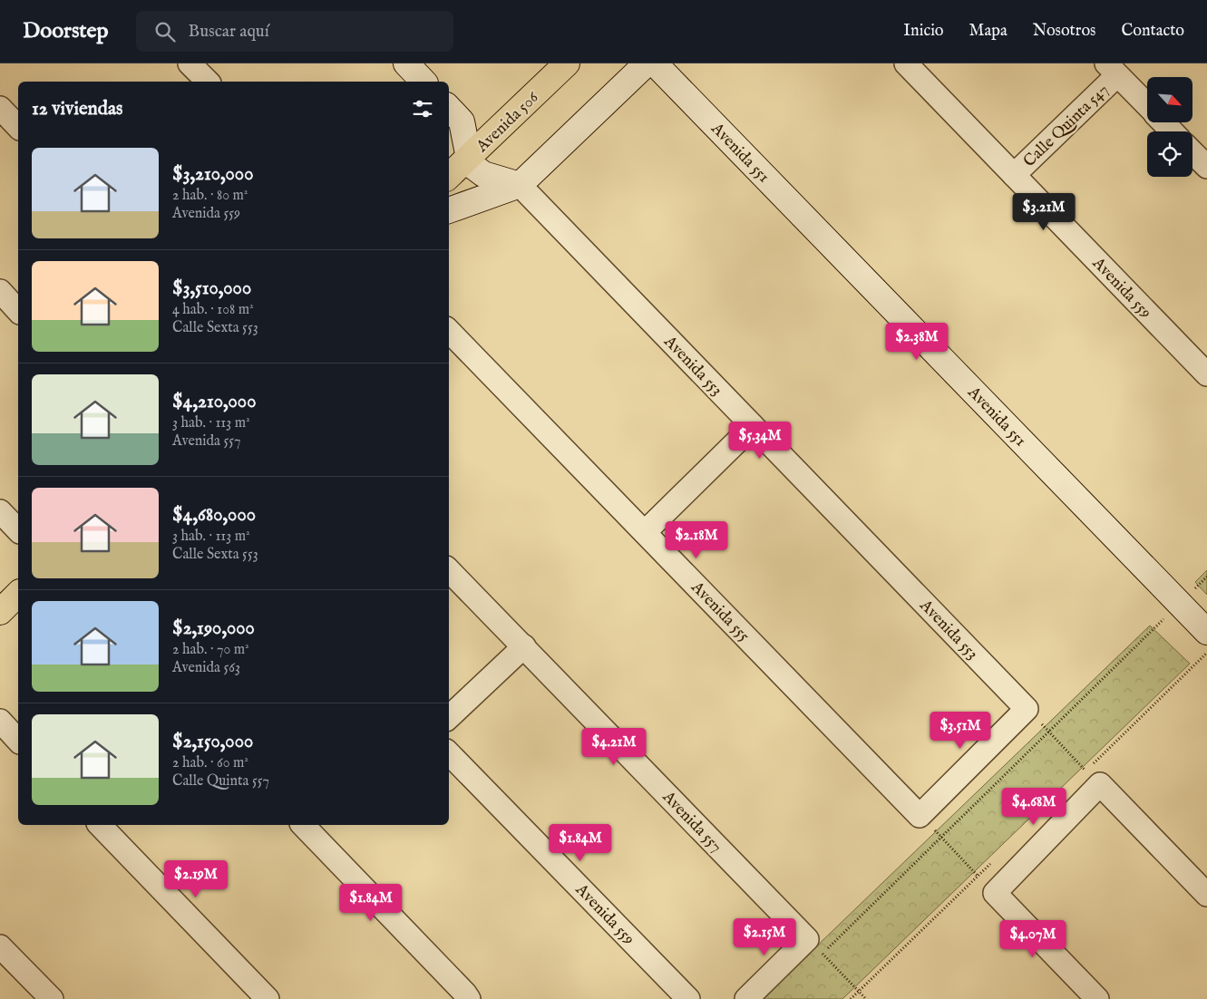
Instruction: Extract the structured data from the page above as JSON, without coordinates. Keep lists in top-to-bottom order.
{
  "streets": {
    "main road": ["Avenida 506"],
    "street": [
      "Calle Quinta 547",
      "Avenida 551",
      "Avenida 559",
      "Avenida 553",
      "Avenida 555",
      "Avenida 557"
    ]
  },
  "crossings": [
    ["Avenida 506", "Avenida 553"],
    ["Calle Quinta 547", "Avenida 559"]
  ],
  "north": "bottom right",
  "page": {
    "header": "Doorstep",
    "search": "Buscar aquí",
    "nav": [
      "Inicio",
      "Mapa",
      "Nosotros",
      "Contacto"
    ],
    "heading": "12 viviendas",
    "list": [
      {
        "name": "$3,210,000",
        "note": "2 hab. · 80 m² · Avenida 559"
      },
      {
        "name": "$3,510,000",
        "note": "4 hab. · 108 m² · Calle Sexta 553"
      },
      {
        "name": "$4,210,000",
        "note": "3 hab. · 113 m² · Avenida 557"
      },
      {
        "name": "$4,680,000",
        "note": "3 hab. · 113 m² · Calle Sexta 553"
      },
      {
        "name": "$2,190,000",
        "note": "2 hab. · 70 m² · Avenida 563"
      },
      {
        "name": "$2,150,000",
        "note": "2 hab. · 60 m² · Calle Quinta 557"
      }
    ],
    "price": [
      "$3.21M",
      "$2.38M",
      "$5.34M",
      "$2.18M",
      "$3.51M",
      "$4.21M",
      "$4.68M",
      "$1.84M",
      "$2.19M",
      "$1.84M",
      "$2.15M",
      "$4.07M"
    ]
  }
}
